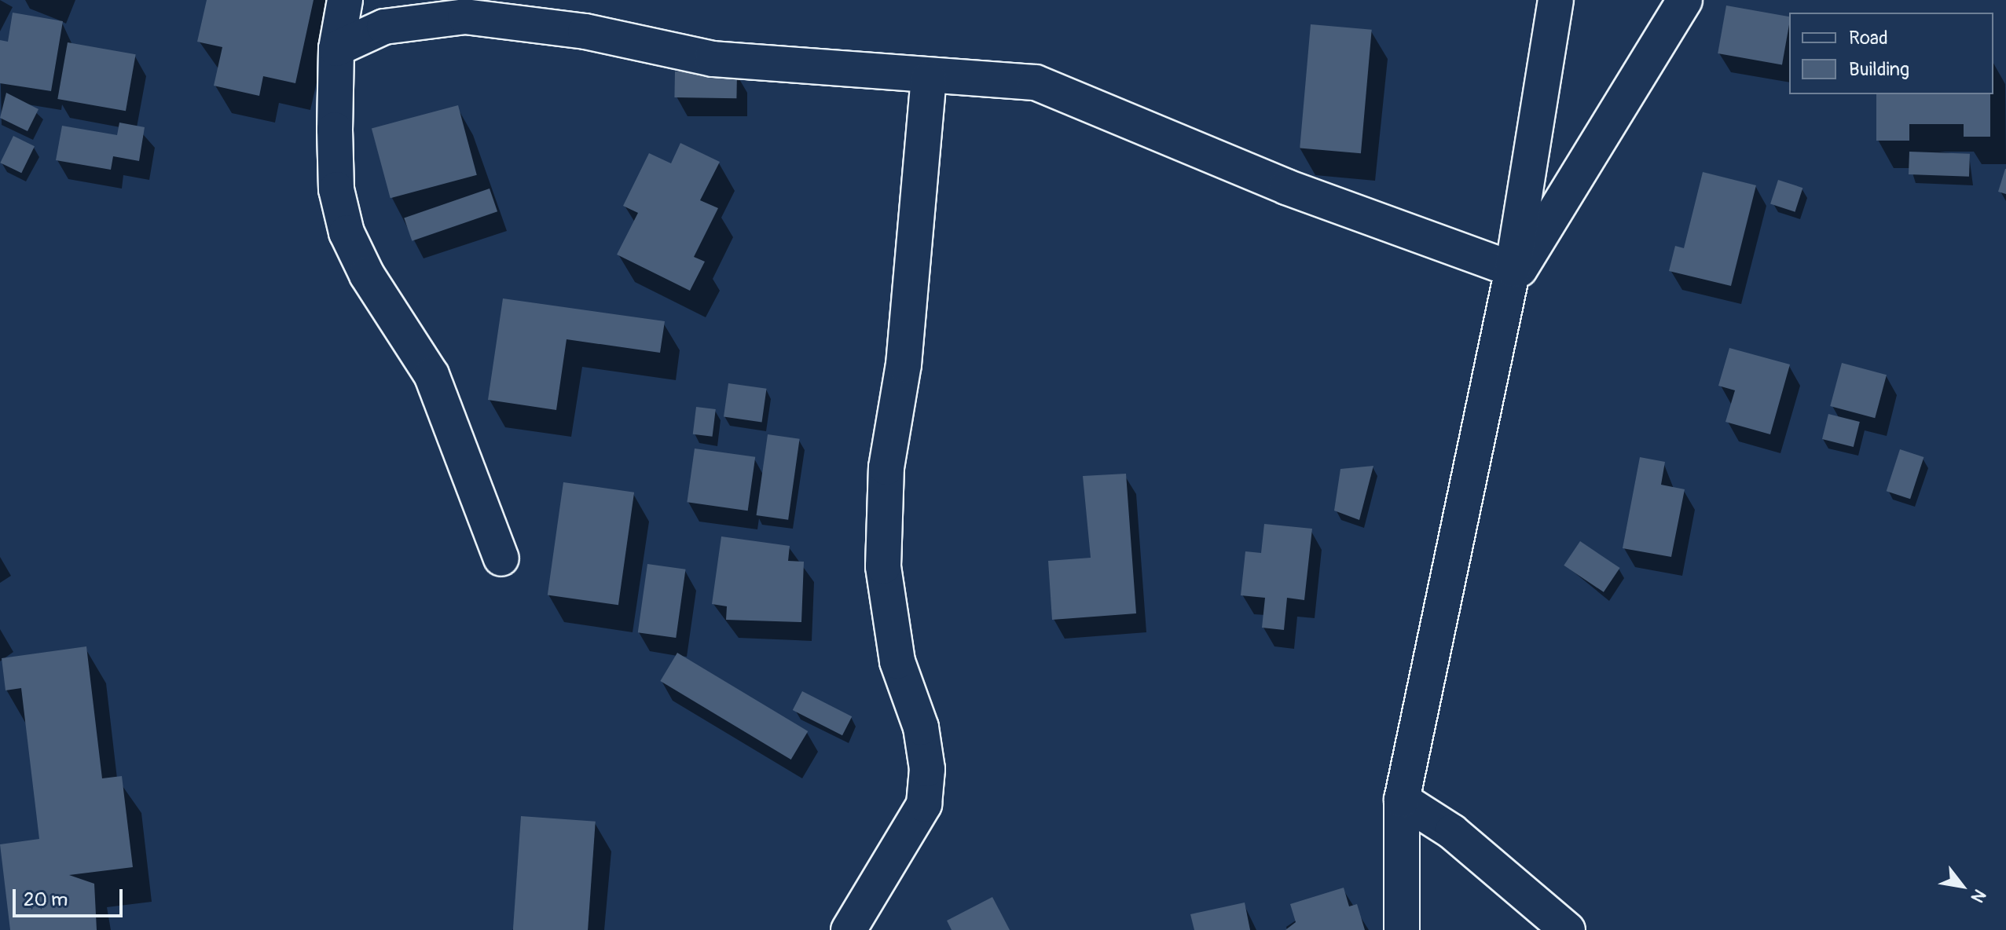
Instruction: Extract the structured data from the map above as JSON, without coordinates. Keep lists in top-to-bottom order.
{
  "legend": ["Road", "Building"],
  "scale_bar": "20 m",
  "north": "bottom right"
}
